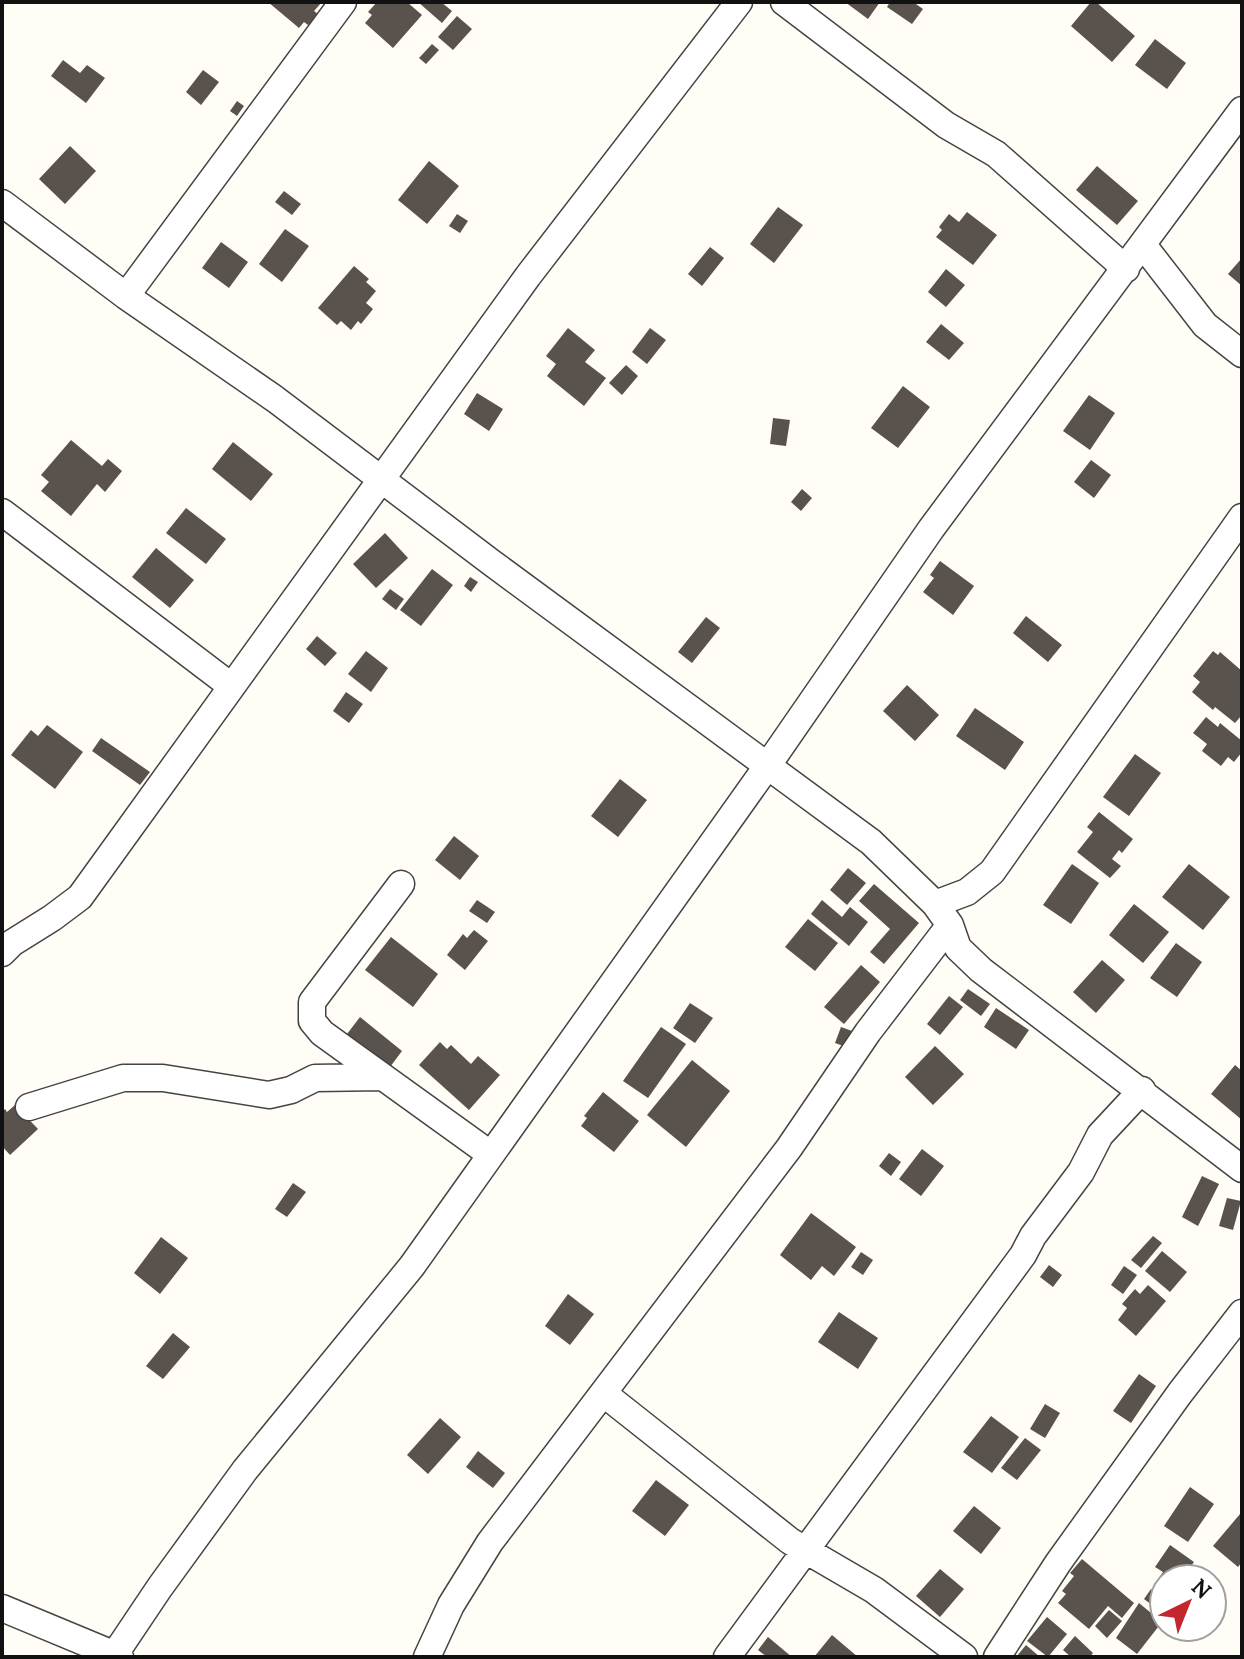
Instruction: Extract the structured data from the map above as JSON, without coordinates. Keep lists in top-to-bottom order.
{
  "north": "top right"
}
